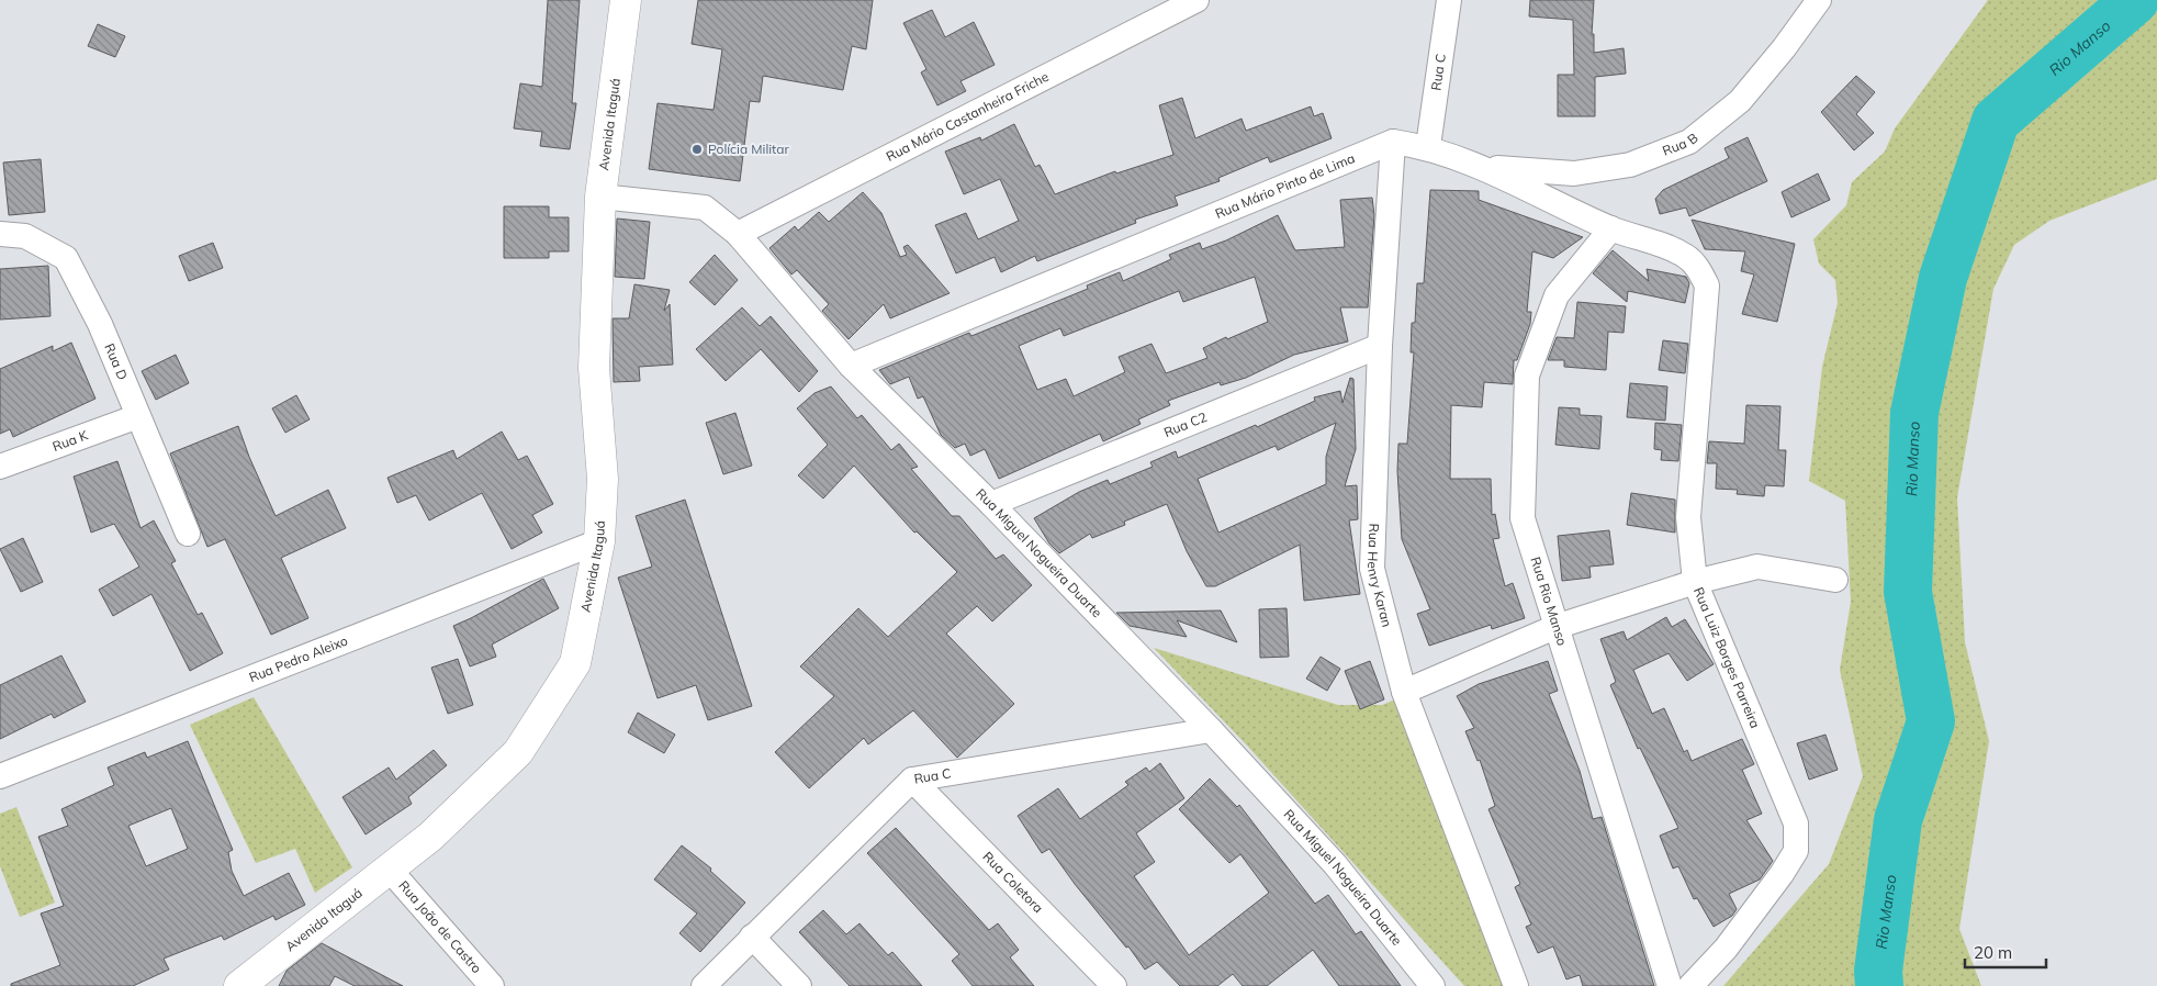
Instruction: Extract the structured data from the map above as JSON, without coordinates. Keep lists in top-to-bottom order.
{
  "streets": {
    "street": [
      "Rua C",
      "Rua Mário Castanheira Friche",
      "Avenida Itaguá",
      "Rua B",
      "Rua Mário Pinto de Lima",
      "Rua D",
      "Rua C2",
      "Rua K",
      "Rua Miguel Nogueira Duarte",
      "Rua Henry Karan",
      "Rua Rio Manso",
      "Rua Luiz Borges Parreira",
      "Rua Pedro Aleixo",
      "Rua Coletora",
      "Rua João de Castro"
    ]
  },
  "crossings": [
    ["Rua C", "Rua Miguel Nogueira Duarte"],
    ["Rua C", "Rua Coletora"],
    ["Rua Mário Castanheira Friche", "Rua Miguel Nogueira Duarte"],
    ["Avenida Itaguá", "Rua Miguel Nogueira Duarte"],
    ["Avenida Itaguá", "Rua Pedro Aleixo"],
    ["Avenida Itaguá", "Rua João de Castro"],
    ["Rua Mário Pinto de Lima", "Rua Miguel Nogueira Duarte"],
    ["Rua Mário Pinto de Lima", "Rua Henry Karan"],
    ["Rua D", "Rua K"],
    ["Rua C2", "Rua Miguel Nogueira Duarte"],
    ["Rua C2", "Rua Henry Karan"],
    ["Rua Rio Manso", "Rua Luiz Borges Parreira"]
  ],
  "water": ["Rio Manso"],
  "places": ["Polícia Militar"],
  "scale_bar": "20 m"
}
